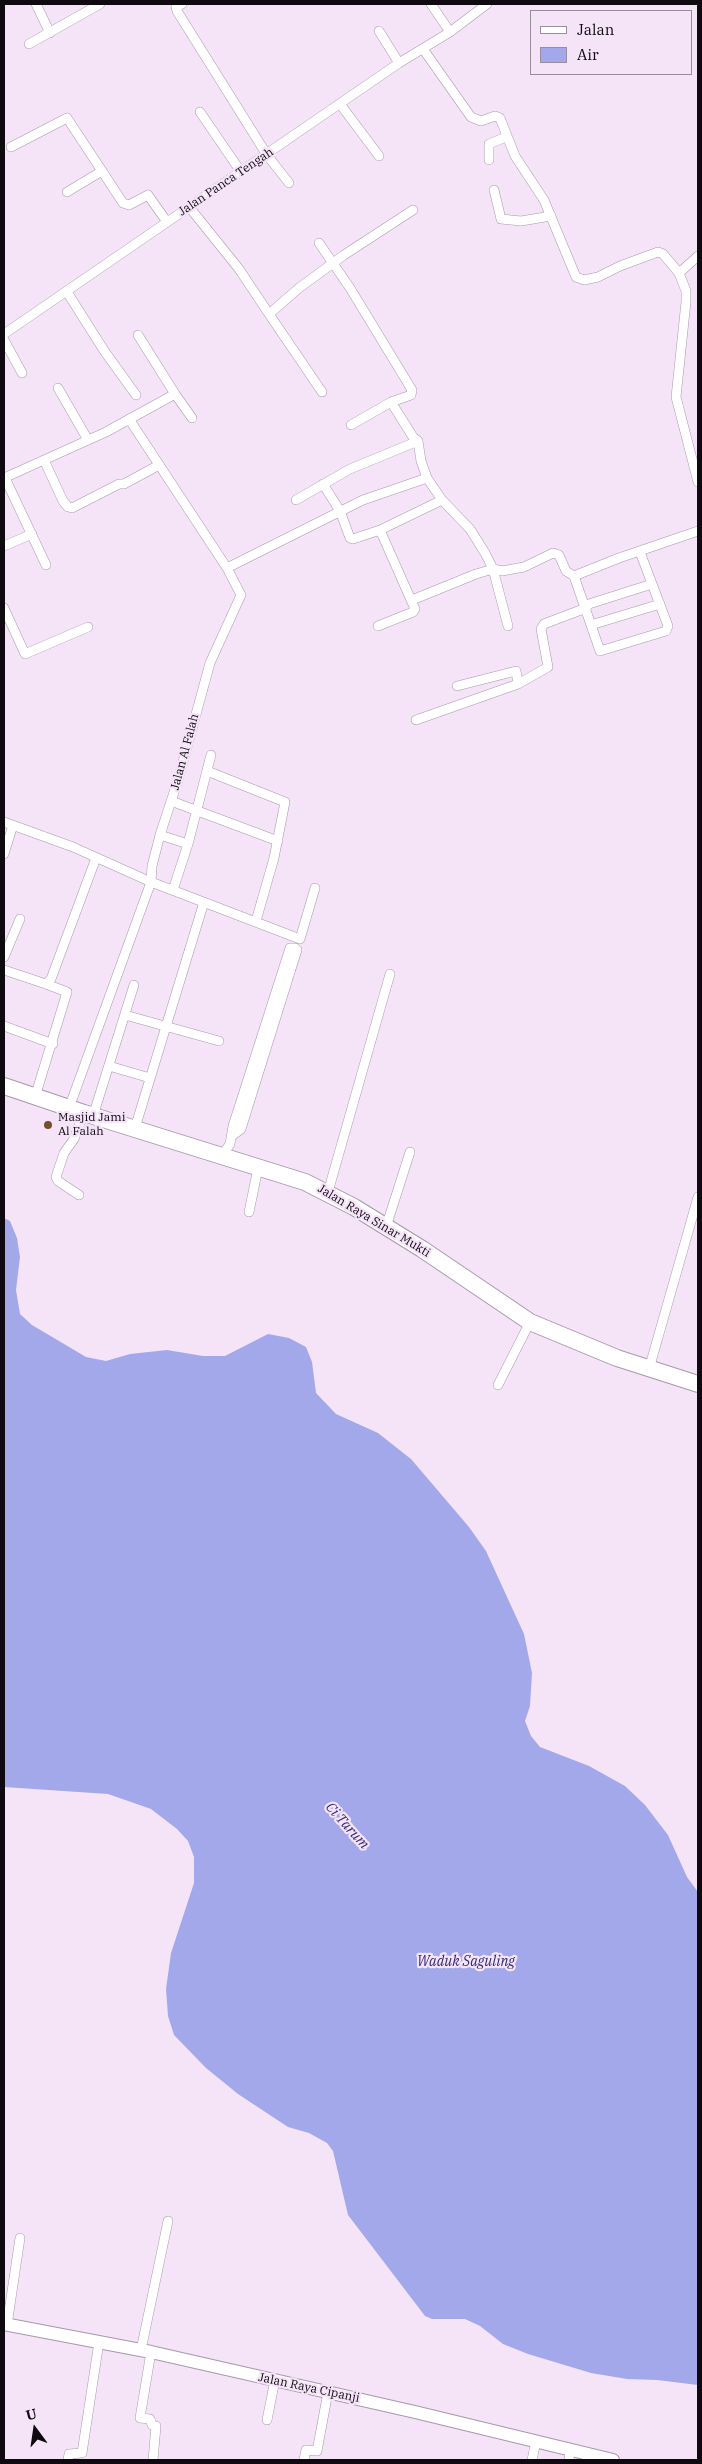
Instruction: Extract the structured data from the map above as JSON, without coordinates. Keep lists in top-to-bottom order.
{
  "streets": {
    "highway": ["Jalan Raya Sinar Mukti"],
    "main road": ["Jalan Raya Cipanji"],
    "street": ["Jalan Panca Tengah", "Jalan Al Falah"]
  },
  "crossings": [
    ["Jalan Al Falah", "Jalan Raya Sinar Mukti"]
  ],
  "water": ["Ci Tarum", "Waduk Saguling"],
  "places": ["Masjid Jami Al Falah"],
  "legend": ["Jalan", "Air"],
  "north": "top"
}
